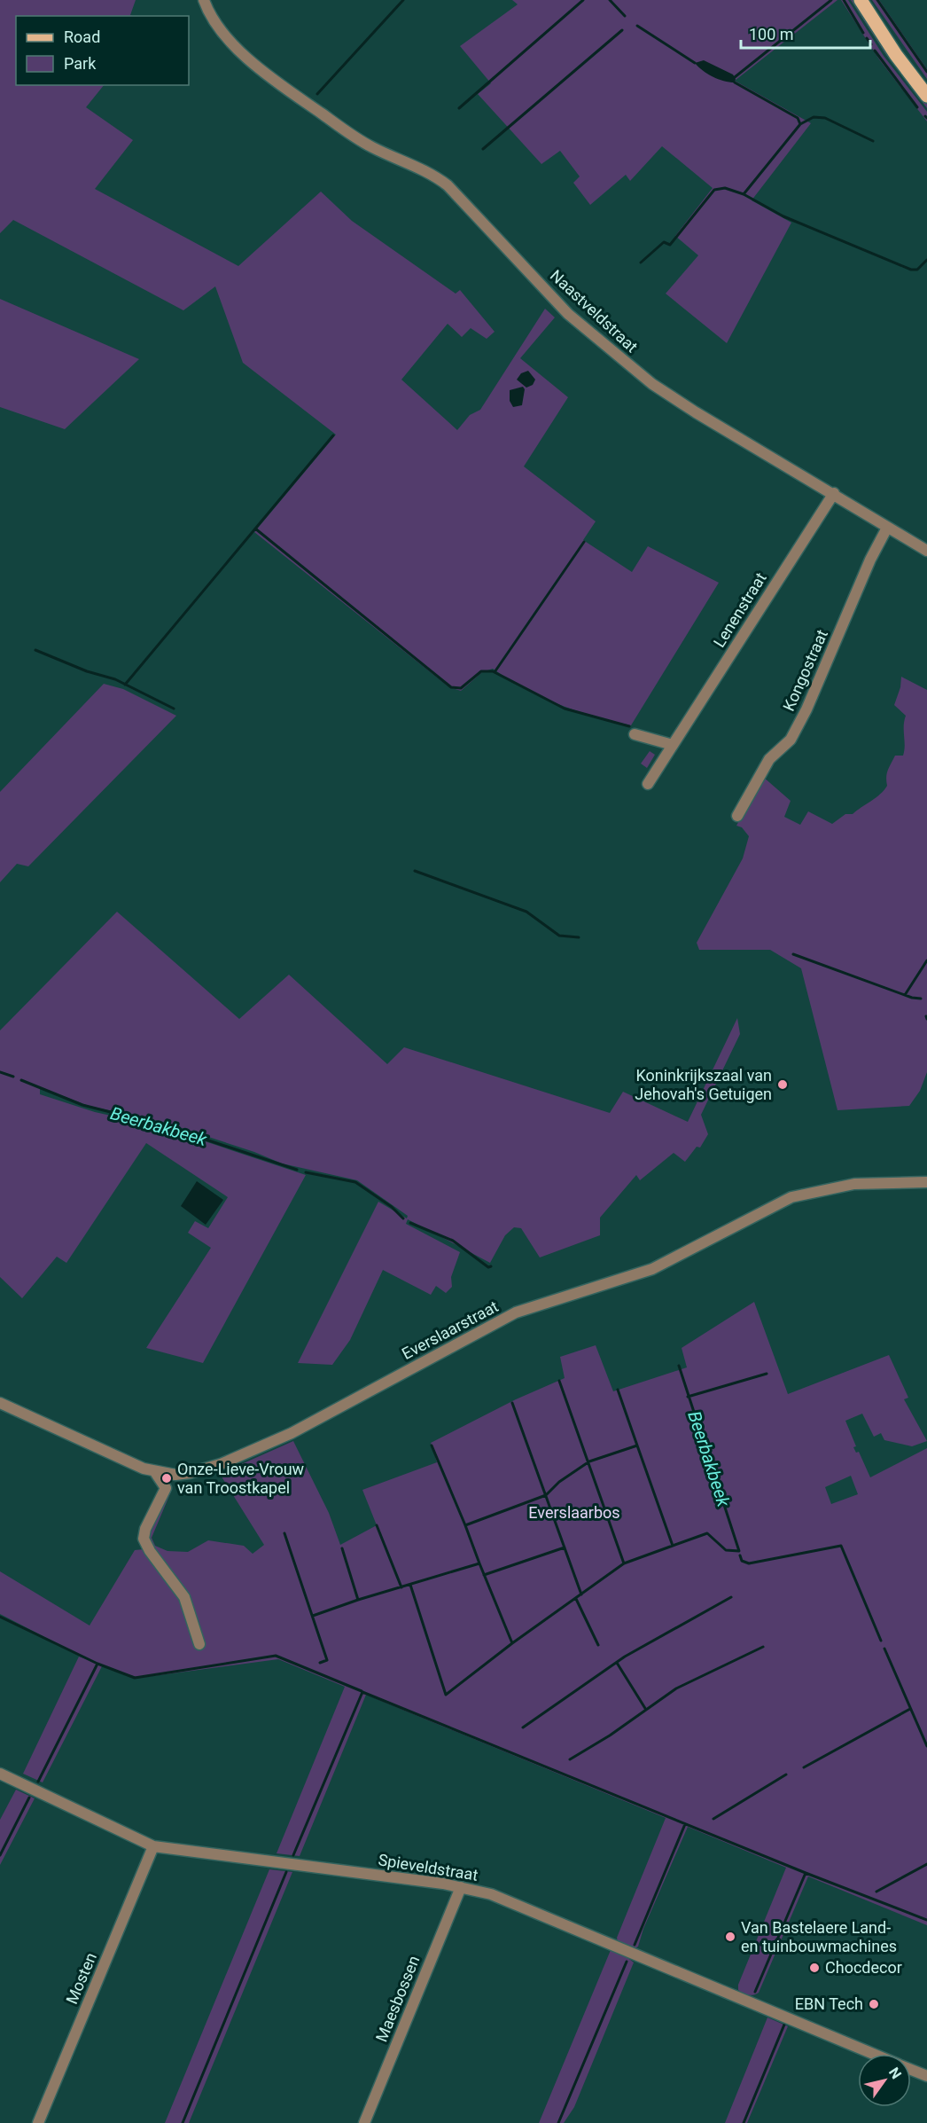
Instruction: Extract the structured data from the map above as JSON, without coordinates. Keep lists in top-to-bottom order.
{
  "streets": {
    "street": [
      "Naastveldstraat",
      "Lenenstraat",
      "Kongostraat",
      "Everslaarstraat",
      "Spieveldstraat",
      "Mosten",
      "Maesbossen"
    ]
  },
  "crossings": [
    ["Naastveldstraat", "Lenenstraat"],
    ["Naastveldstraat", "Kongostraat"],
    ["Spieveldstraat", "Mosten"],
    ["Spieveldstraat", "Maesbossen"]
  ],
  "water": ["Beerbakbeek"],
  "parks": ["Everslaarbos"],
  "places": [
    "Koninkrijkszaal van Jehovah's Getuigen",
    "Onze-Lieve-Vrouw van Troostkapel",
    "Van Bastelaere Land- en tuinbouwmachines",
    "Chocdecor",
    "EBN Tech"
  ],
  "legend": ["Road", "Park"],
  "scale_bar": "100 m",
  "north": "top right"
}
